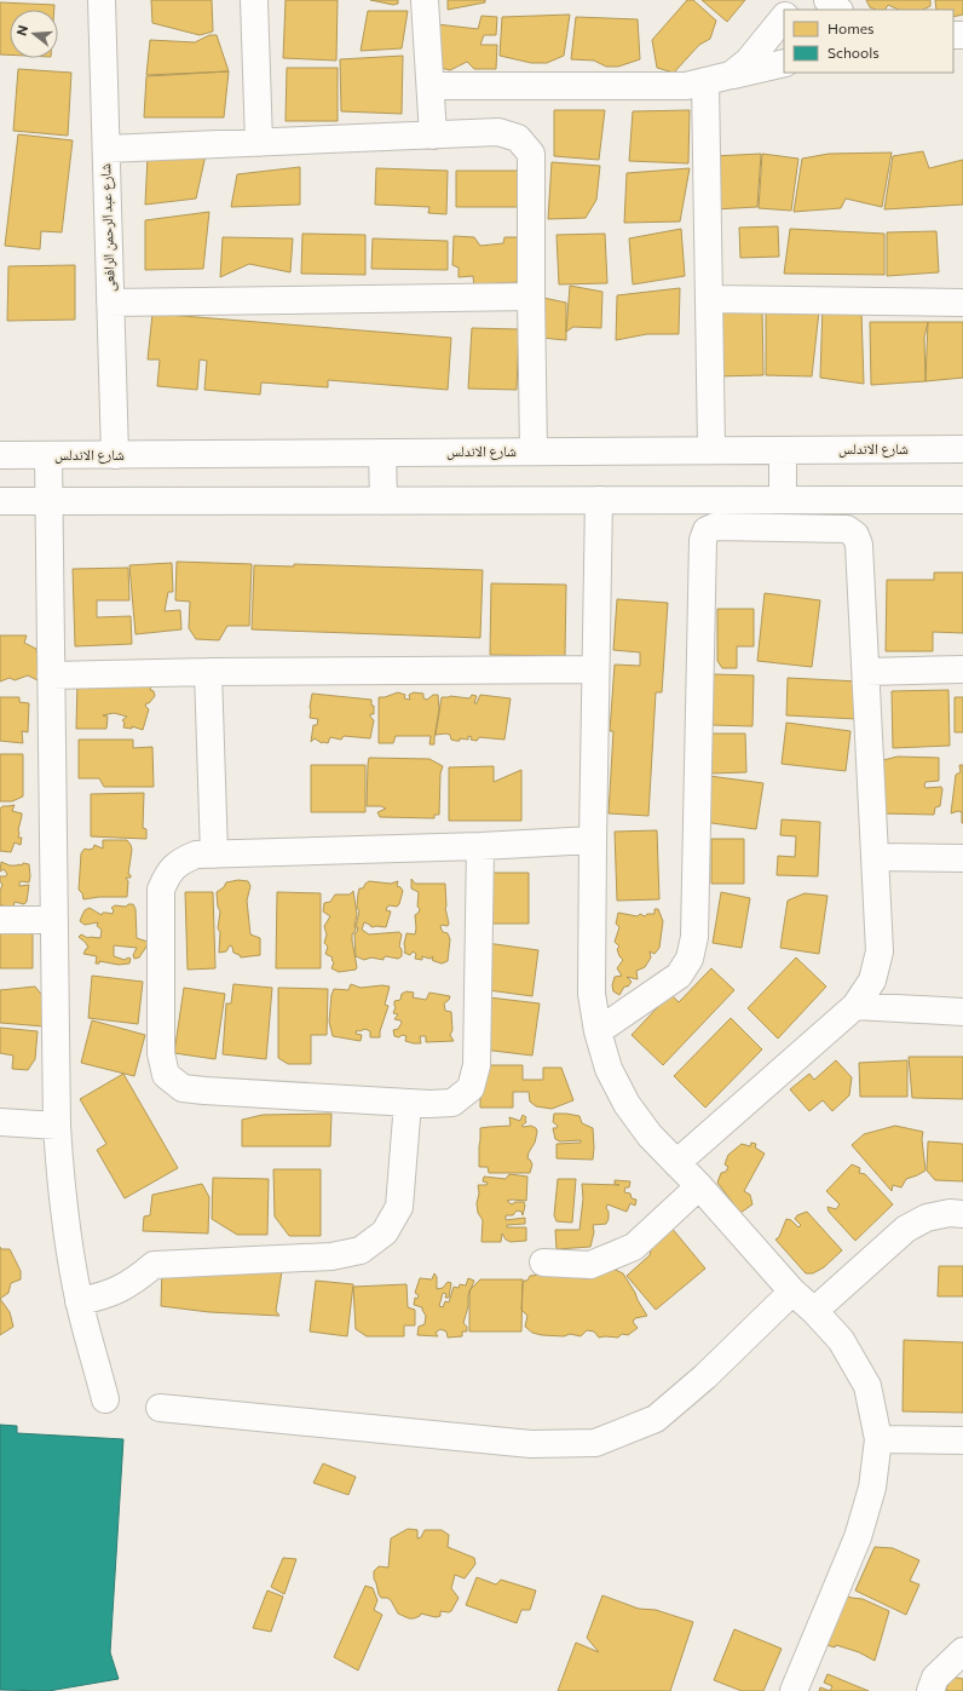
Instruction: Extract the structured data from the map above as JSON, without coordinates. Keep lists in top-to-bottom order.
{
  "streets": {
    "street": ["شارع عبد الرحمن الرافعى", "شارع الاندلس"]
  },
  "crossings": [
    ["شارع عبد الرحمن الرافعى", "شارع الاندلس"]
  ],
  "legend": ["Homes", "Schools"],
  "north": "left"
}
